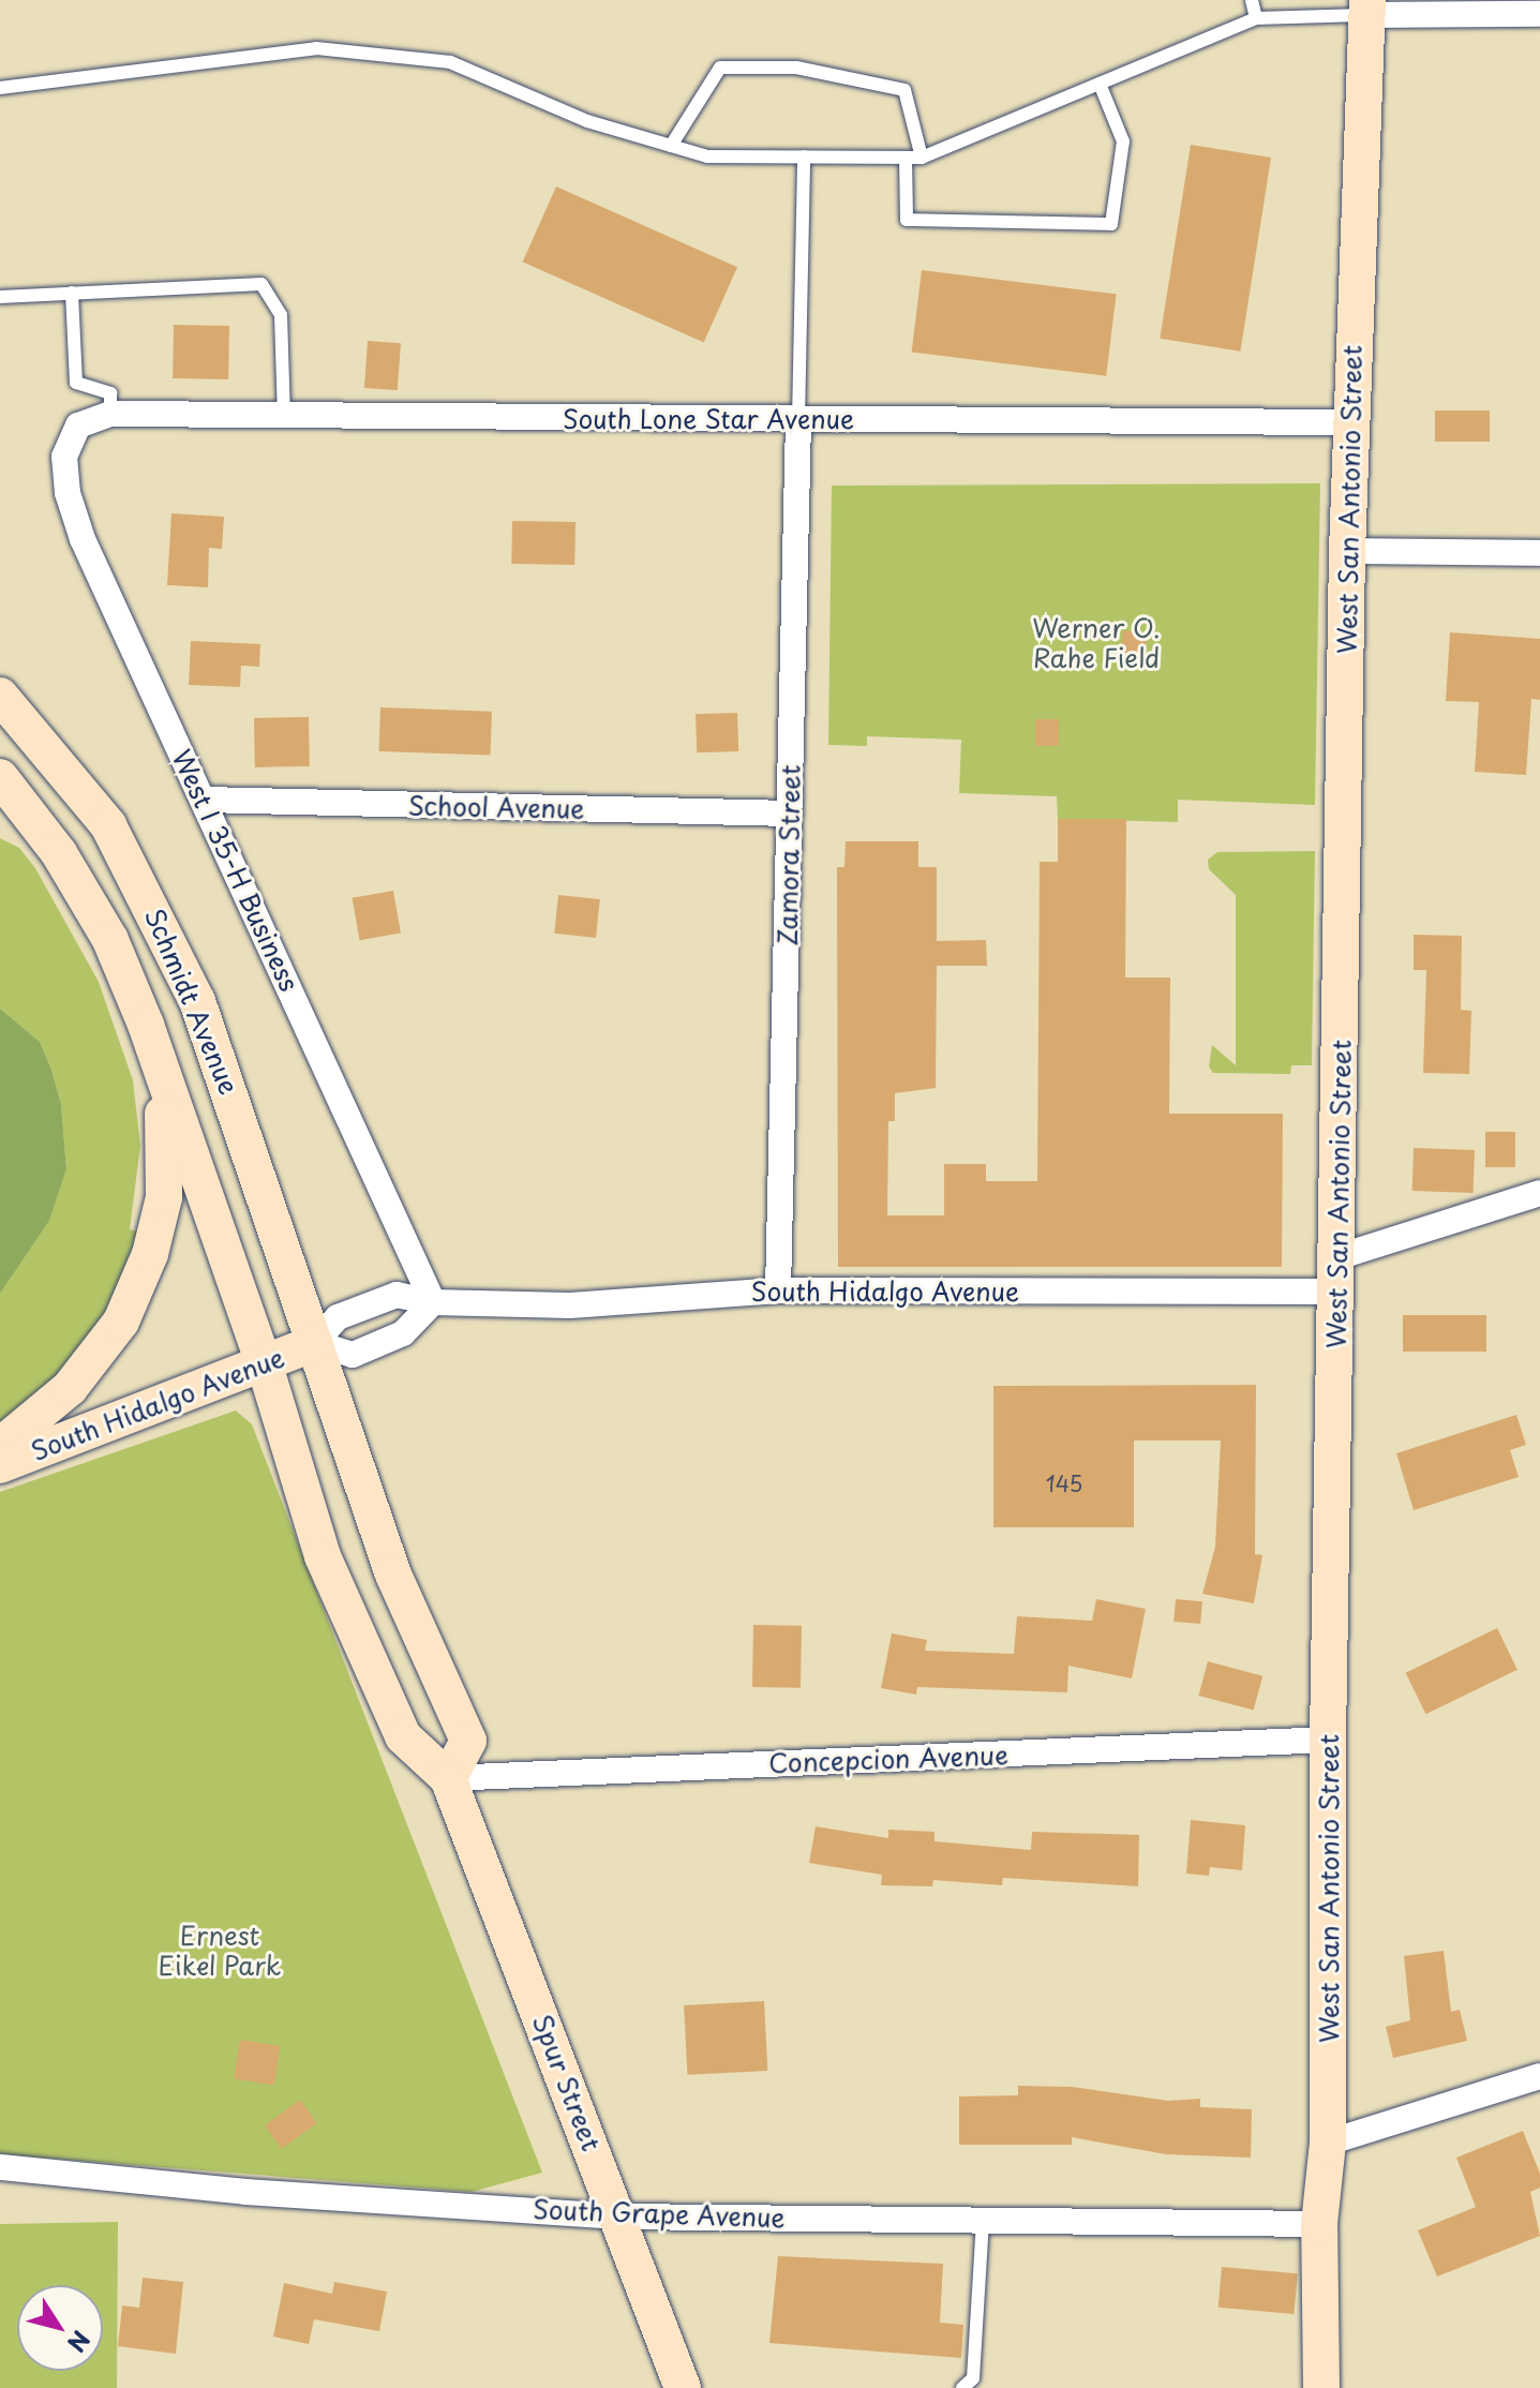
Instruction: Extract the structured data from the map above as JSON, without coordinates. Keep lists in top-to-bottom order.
{
  "streets": {
    "main road": [
      "West San Antonio Street",
      "Schmidt Avenue",
      "South Hidalgo Avenue",
      "Spur Street"
    ],
    "street": [
      "South Lone Star Avenue",
      "School Avenue",
      "Zamora Street",
      "West I 35-H Business",
      "Concepcion Avenue",
      "South Grape Avenue"
    ]
  },
  "crossings": [
    ["South Lone Star Avenue", "West San Antonio Street"],
    ["South Lone Star Avenue", "Zamora Street"],
    ["South Lone Star Avenue", "West I 35-H Business"],
    ["West San Antonio Street", "South Hidalgo Avenue"],
    ["West San Antonio Street", "Concepcion Avenue"],
    ["West San Antonio Street", "South Grape Avenue"],
    ["School Avenue", "Zamora Street"],
    ["School Avenue", "West I 35-H Business"],
    ["Zamora Street", "South Hidalgo Avenue"],
    ["West I 35-H Business", "South Hidalgo Avenue"],
    ["Schmidt Avenue", "South Hidalgo Avenue"],
    ["Schmidt Avenue", "Spur Street"],
    ["South Hidalgo Avenue", "Spur Street"],
    ["Concepcion Avenue", "Spur Street"],
    ["Spur Street", "South Grape Avenue"]
  ],
  "parks": ["Werner O. Rahe Field", "Ernest Eikel Park"],
  "house_numbers": ["145"],
  "north": "bottom right"
}
